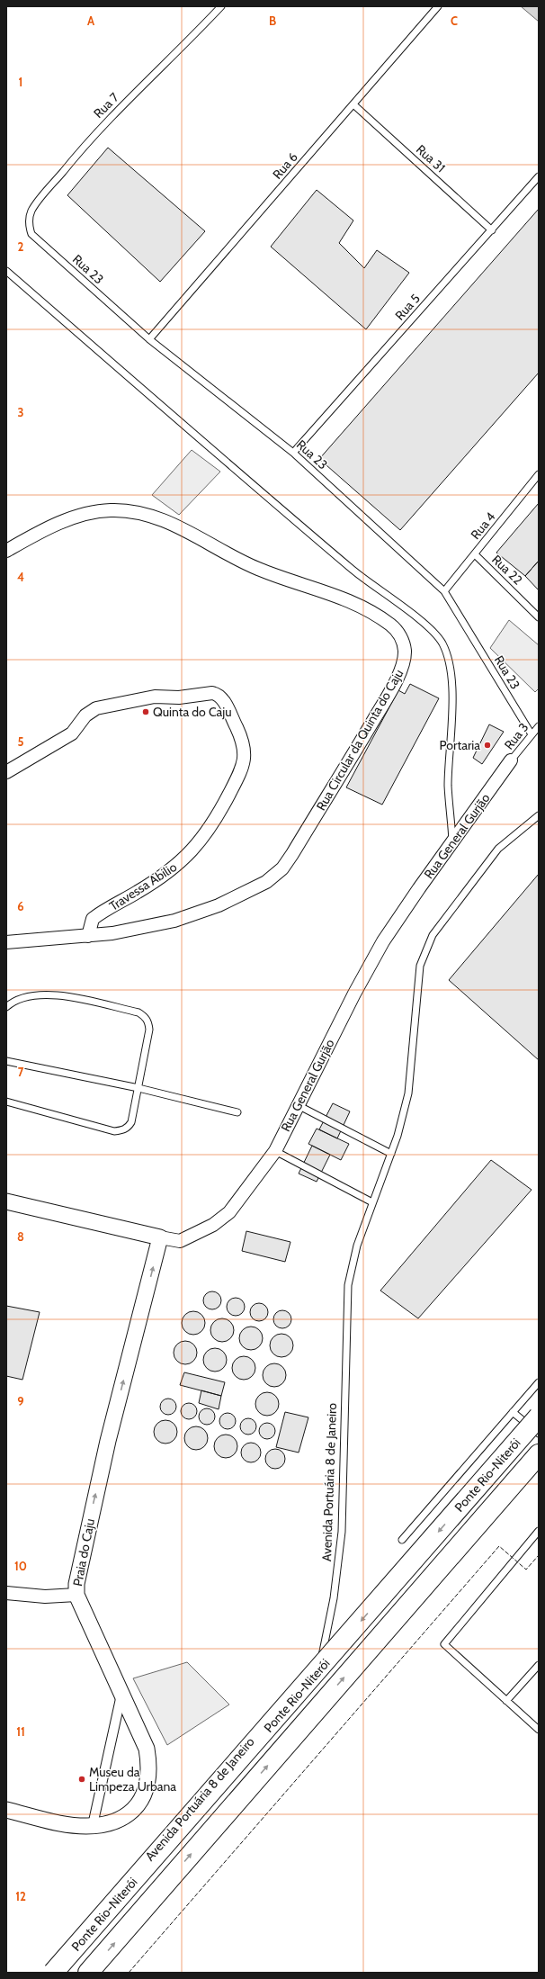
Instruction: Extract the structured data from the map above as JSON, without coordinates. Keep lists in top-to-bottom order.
{
  "streets": {
    "highway": ["Ponte Rio-Niterói"],
    "street": [
      "Rua Circular da Quinta do Caju",
      "Rua General Gurjão",
      "Travessa Abilio",
      "Praia do Caju"
    ],
    "lane": [
      "Rua 7",
      "Rua 31",
      "Rua 6",
      "Rua 23",
      "Rua 5",
      "Rua 4",
      "Rua 22",
      "Rua 3",
      "Avenida Portuária 8 de Janeiro"
    ]
  },
  "crossings": [
    ["Rua 7", "Rua 23"],
    ["Rua 31", "Rua 6"],
    ["Rua 31", "Rua 5"],
    ["Rua 6", "Rua 23"],
    ["Rua 23", "Rua 5"],
    ["Rua 23", "Rua 4"],
    ["Rua 23", "Rua 3"],
    ["Rua 4", "Rua 22"],
    ["Rua 3", "Rua General Gurjão"],
    ["Rua Circular da Quinta do Caju", "Travessa Abilio"],
    ["Rua General Gurjão", "Praia do Caju"]
  ],
  "one_way": ["Praia do Caju"],
  "places": ["Quinta do Caju", "Portaria", "Museu da Limpeza Urbana"],
  "grid": {
    "columns": ["A", "B", "C"],
    "rows": [
      "1",
      "2",
      "3",
      "4",
      "5",
      "6",
      "7",
      "8",
      "9",
      "10",
      "11",
      "12"
    ]
  }
}
